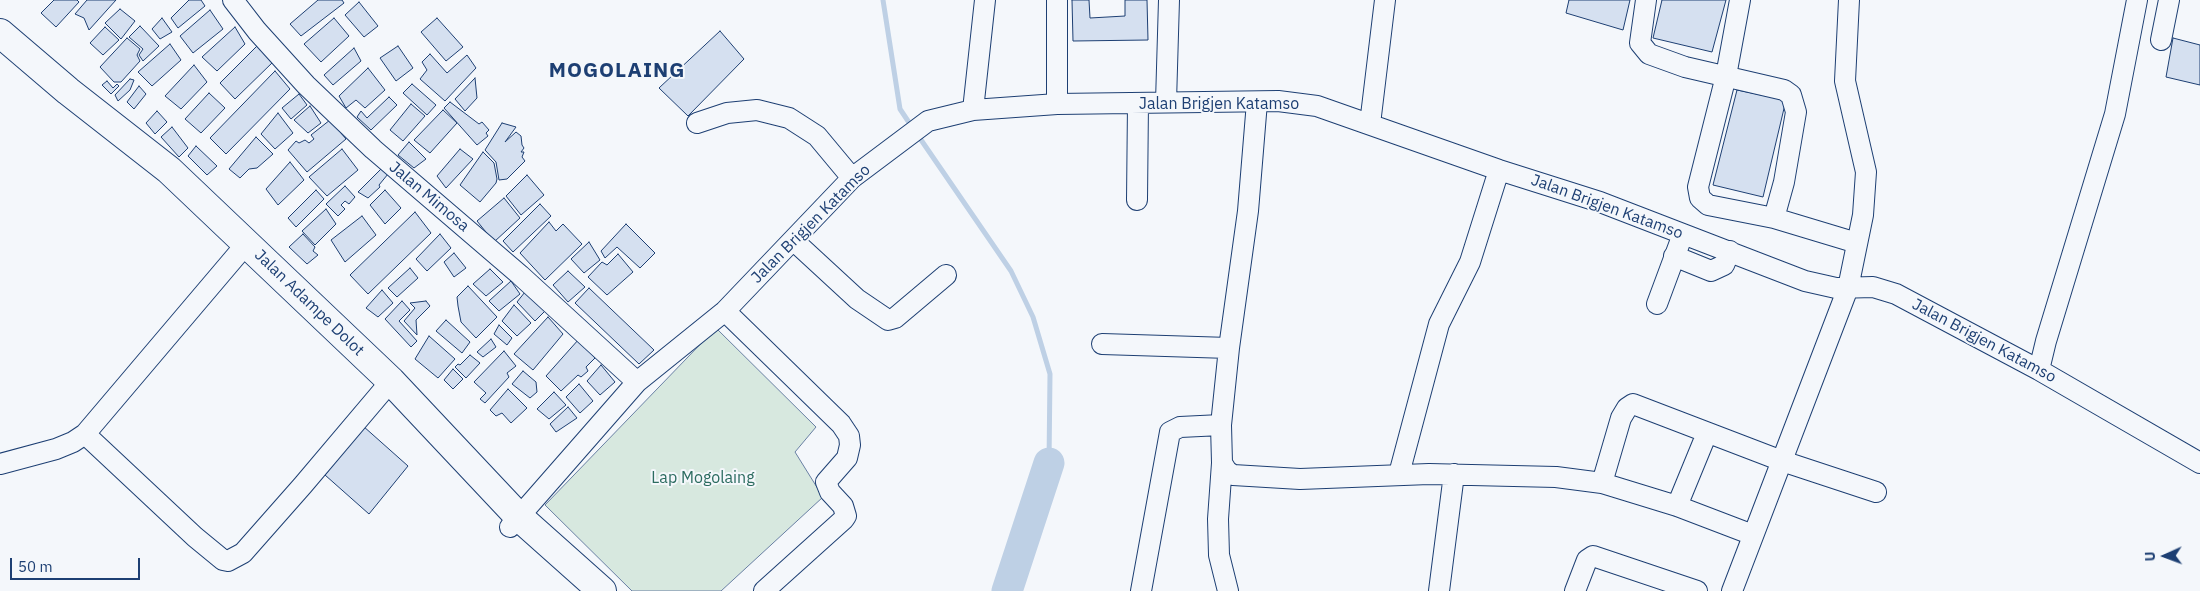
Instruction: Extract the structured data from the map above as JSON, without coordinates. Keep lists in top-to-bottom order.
{
  "streets": {
    "highway": ["Jalan Adampe Dolot"],
    "street": ["Jalan Brigjen Katamso", "Jalan Mimosa"]
  },
  "crossings": [
    ["Jalan Brigjen Katamso", "Jalan Mimosa"],
    ["Jalan Brigjen Katamso", "Jalan Adampe Dolot"]
  ],
  "districts": ["MOGOLAING"],
  "parks": ["Lap Mogolaing"],
  "scale_bar": "50 m",
  "north": "left"
}
